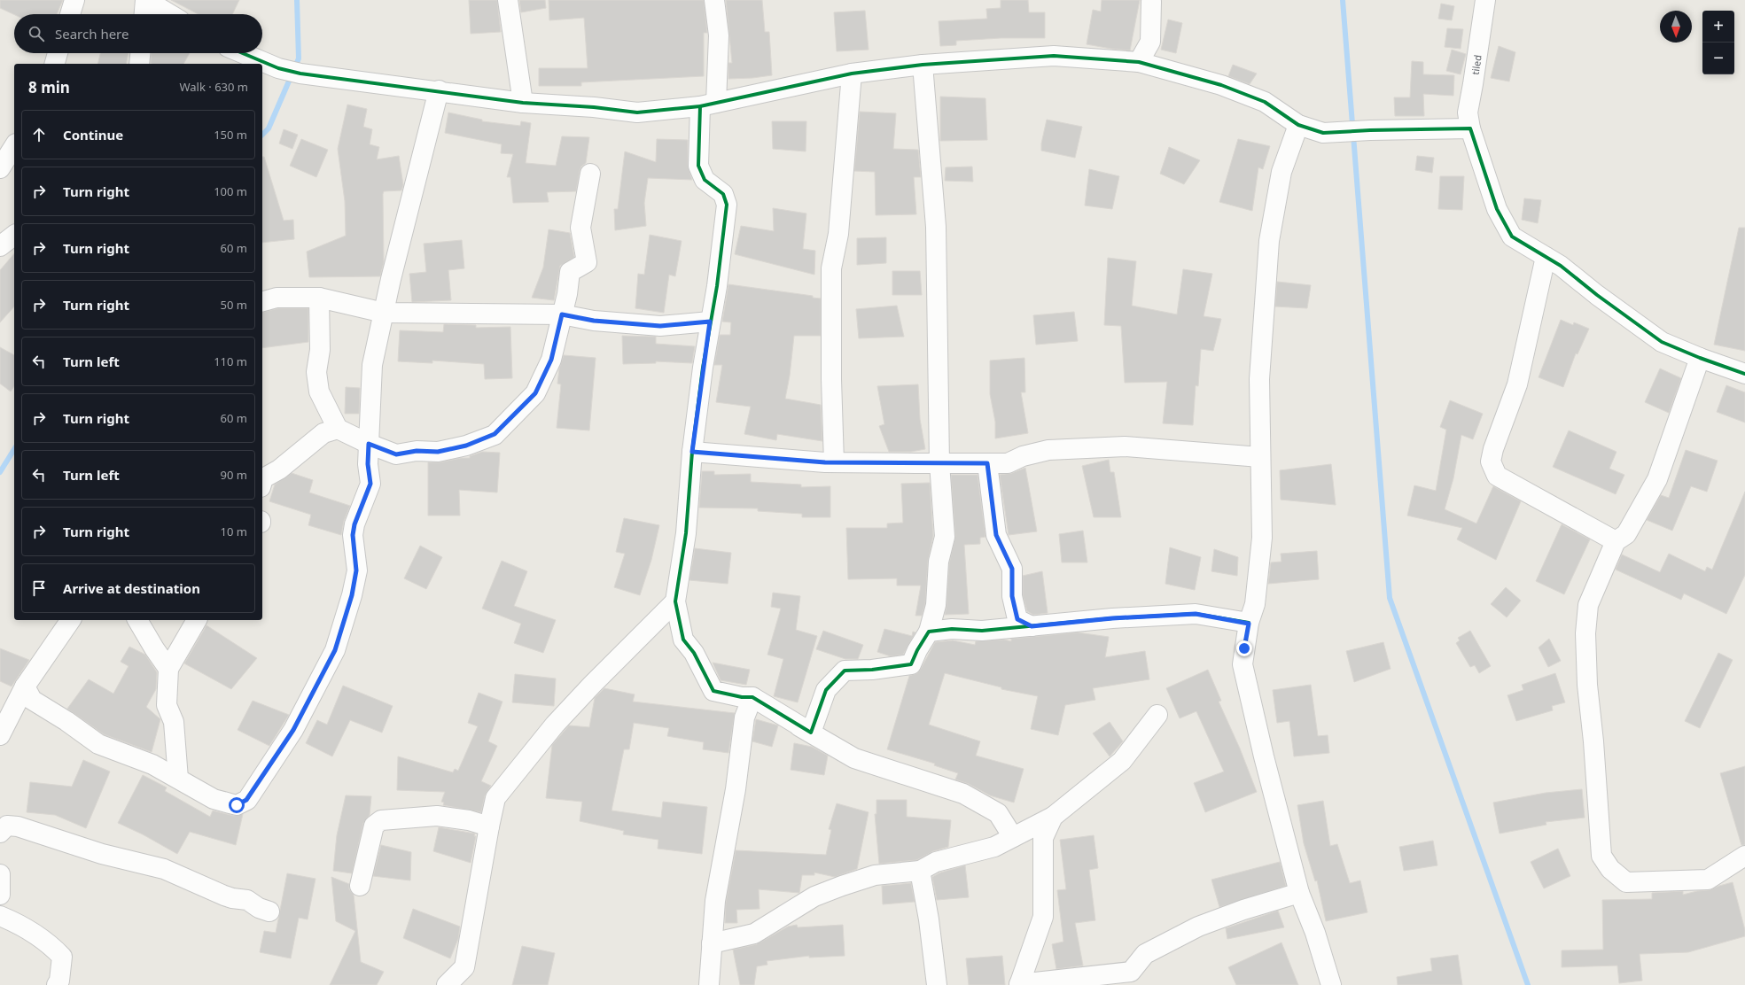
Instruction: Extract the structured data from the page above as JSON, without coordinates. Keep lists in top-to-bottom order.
{
  "streets": {
    "street": ["tiled"]
  },
  "north": "bottom",
  "page": {
    "map_buttons": ["+", "−"],
    "search": "Search here",
    "heading": ["8 min", "Walk · 630 m"],
    "list": [
      ["Continue", "150 m"],
      ["Turn right", "100 m"],
      ["Turn right", "60 m"],
      ["Turn right", "50 m"],
      ["Turn left", "110 m"],
      ["Turn right", "60 m"],
      ["Turn left", "90 m"],
      ["Turn right", "10 m"],
      "Arrive at destination"
    ]
  }
}
